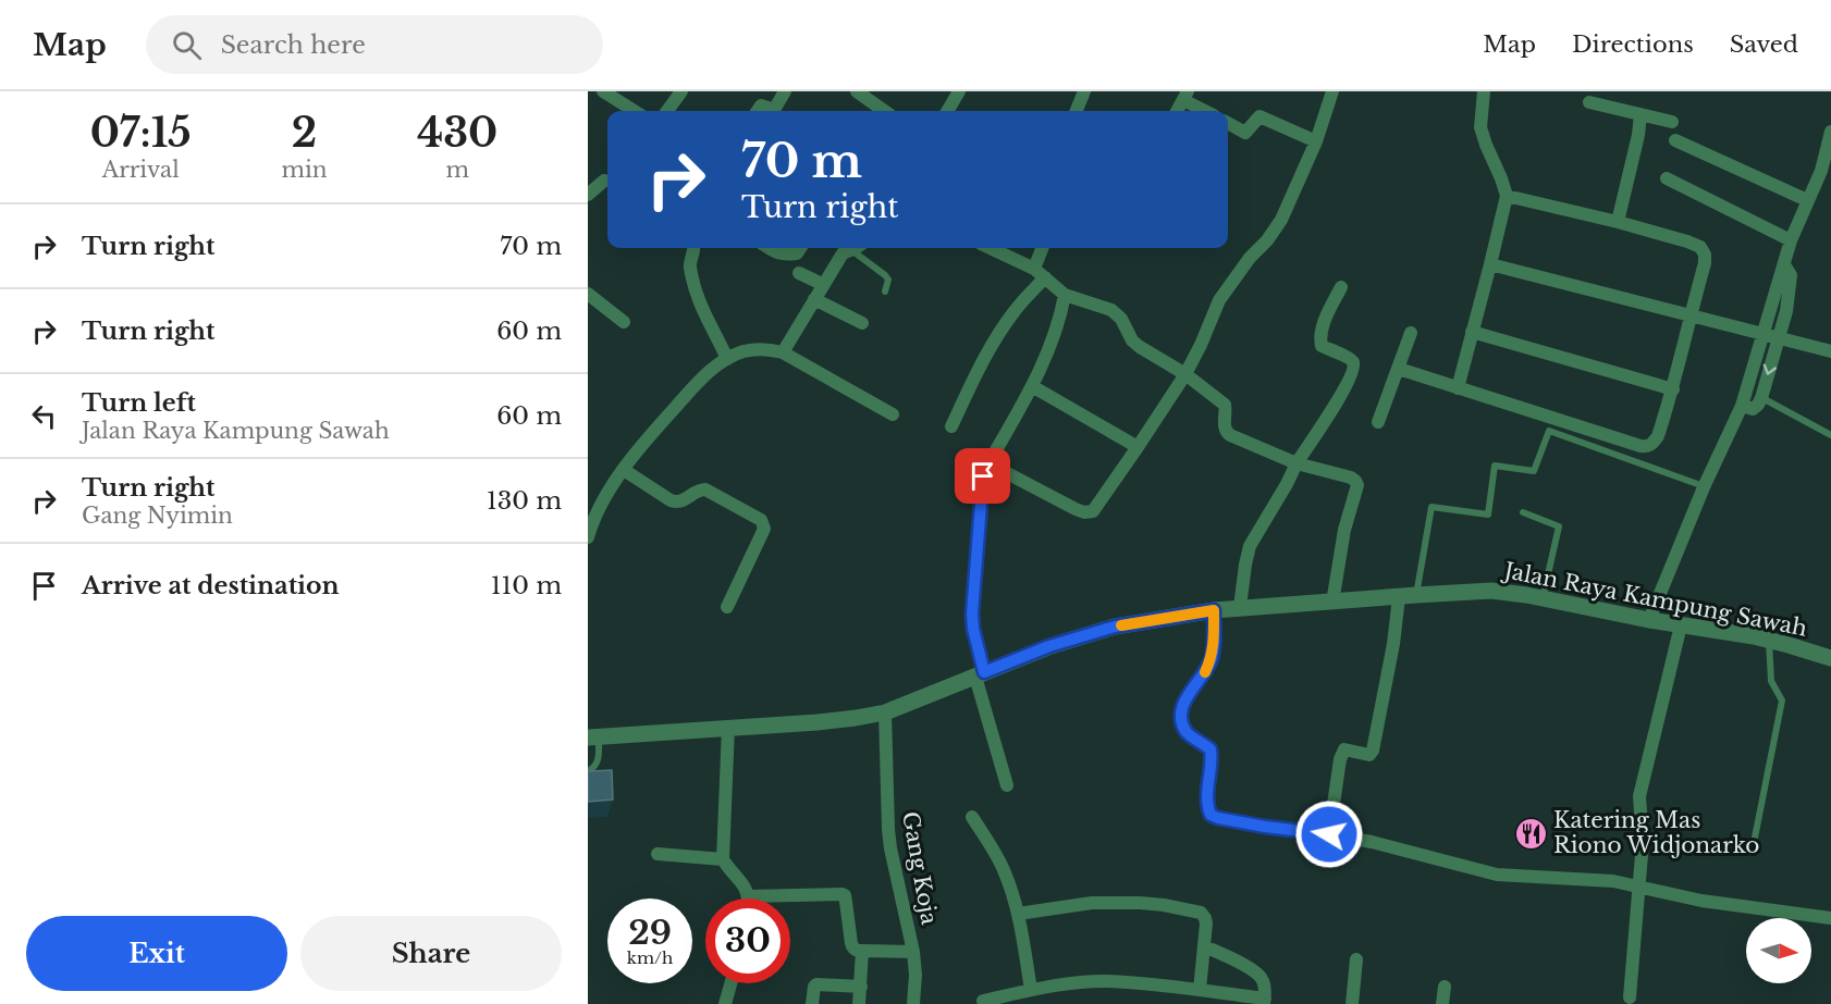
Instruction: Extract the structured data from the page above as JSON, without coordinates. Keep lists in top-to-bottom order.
{
  "streets": {
    "street": ["Jalan Raya Kampung Sawah", "Gang Koja"]
  },
  "crossings": [
    ["Jalan Raya Kampung Sawah", "Gang Koja"]
  ],
  "places": {
    "restaurant": ["Katering Mas Riono Widjonarko"]
  },
  "north": "right",
  "page": {
    "header": "Map",
    "search": "Search here",
    "nav": ["Map", "Directions", "Saved"],
    "eta": [
      "07:15",
      "Arrival",
      "2",
      "min",
      "430",
      "m"
    ],
    "turn": ["70 m", "Turn right"],
    "list": [
      {
        "name": "Turn right",
        "value": "70 m"
      },
      {
        "name": "Turn right",
        "value": "60 m"
      },
      {
        "name": "Turn left",
        "note": "Jalan Raya Kampung Sawah",
        "value": "60 m"
      },
      {
        "name": "Turn right",
        "note": "Gang Nyimin",
        "value": "130 m"
      },
      {
        "name": "Arrive at destination",
        "value": "110 m"
      }
    ],
    "speed": "29 km/h",
    "limit": "30",
    "buttons": ["Exit", "Share"]
  }
}
